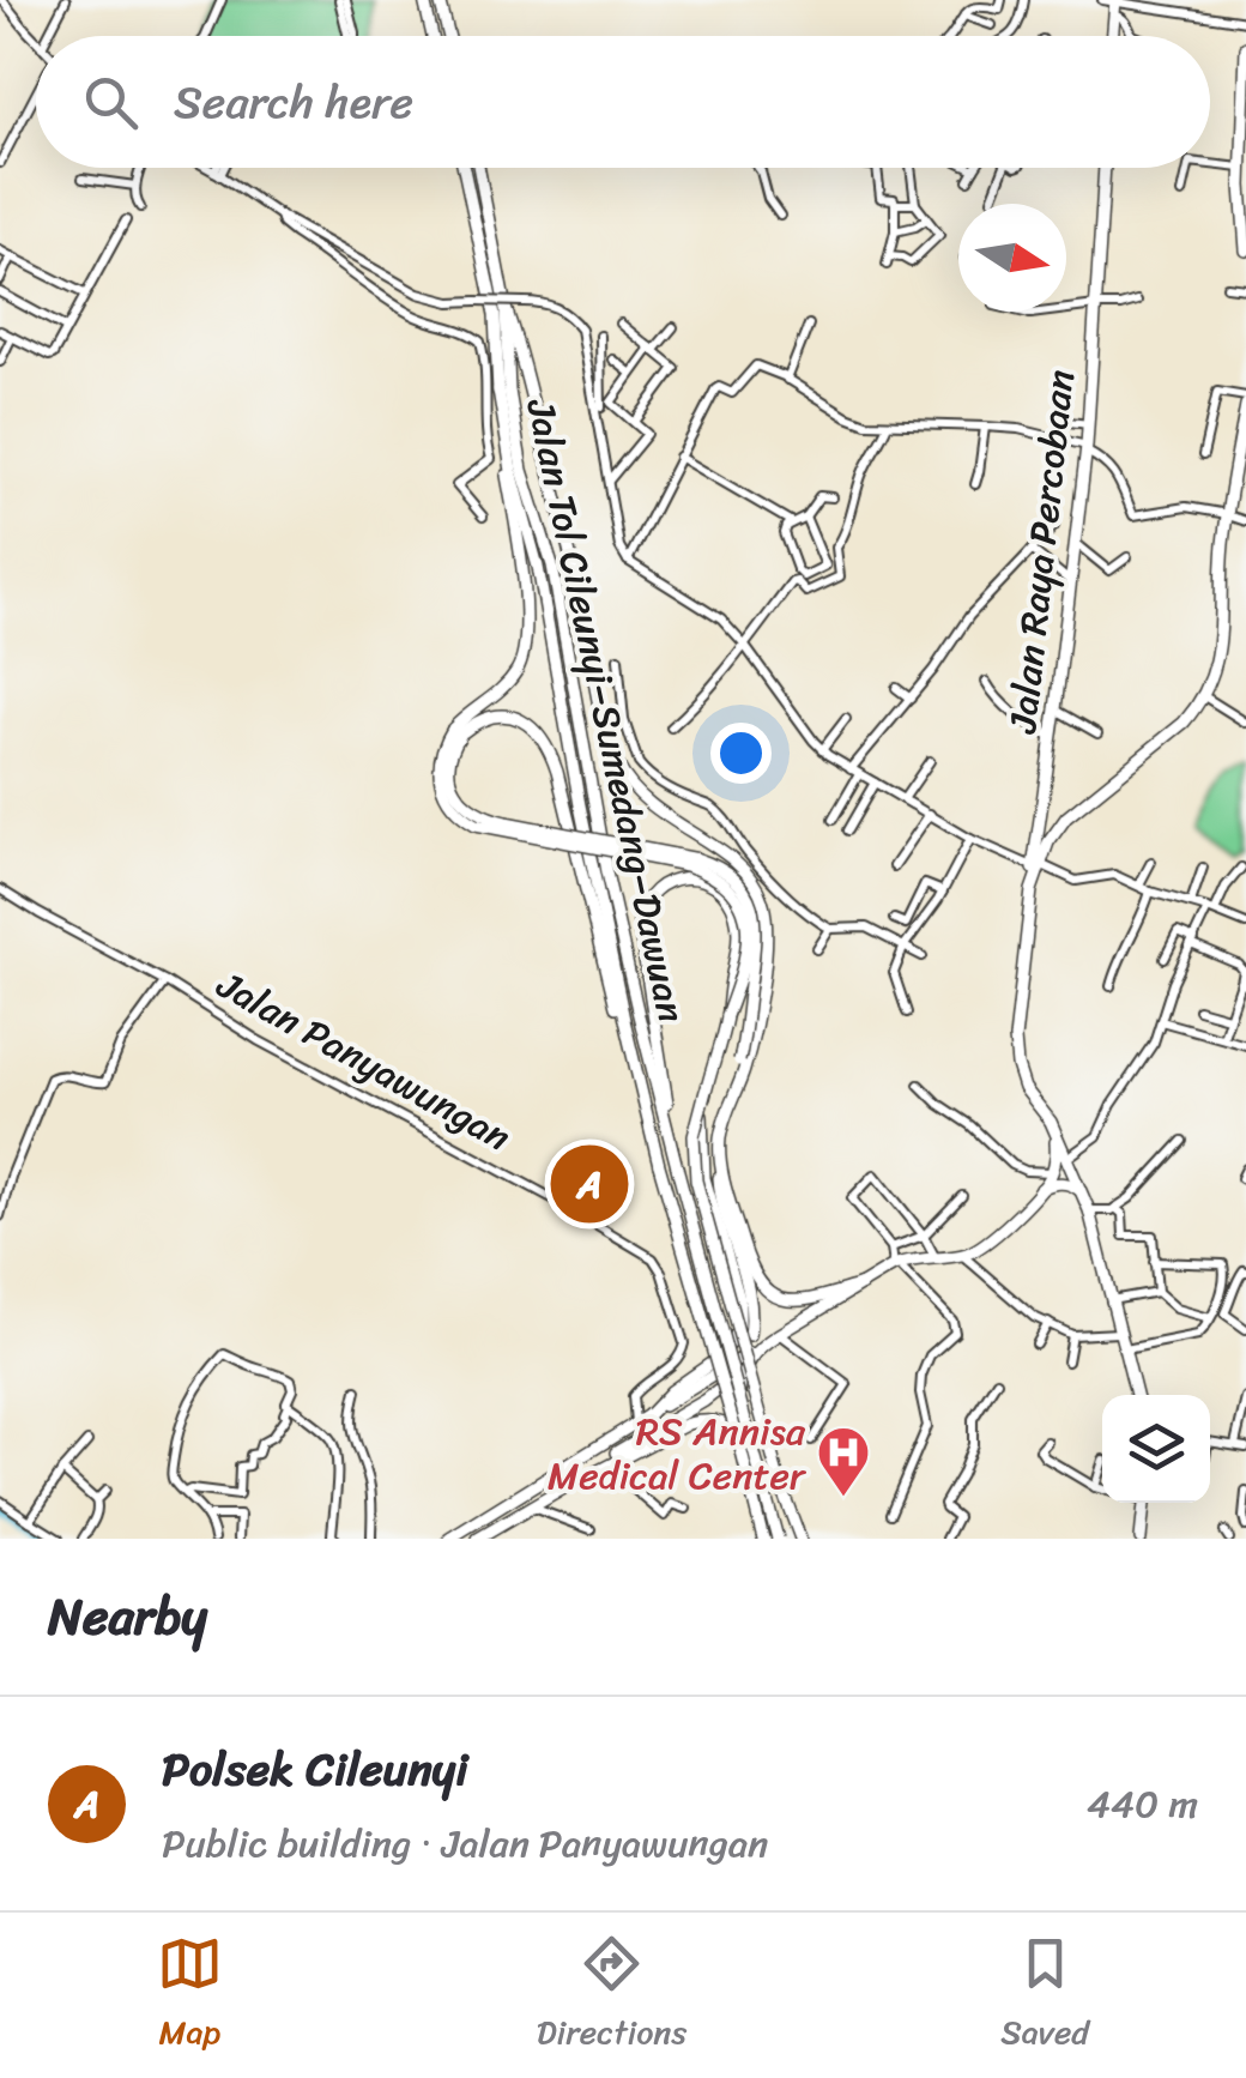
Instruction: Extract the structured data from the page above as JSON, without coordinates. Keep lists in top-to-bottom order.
{
  "streets": {
    "highway": ["Jalan Raya Percobaan", "Jalan Tol Cileunyi–Sumedang–Dawuan"],
    "street": ["Jalan Panyawungan"]
  },
  "places": {
    "hospital": ["RS Annisa Medical Center"]
  },
  "north": "right",
  "page": {
    "search": "Search here",
    "pins": "A",
    "heading": "Nearby",
    "list": [
      {
        "mark": "A",
        "name": "Polsek Cileunyi",
        "note": "Public building · Jalan Panyawungan",
        "value": "440 m"
      }
    ],
    "nav": ["Map", "Directions", "Saved"]
  }
}
